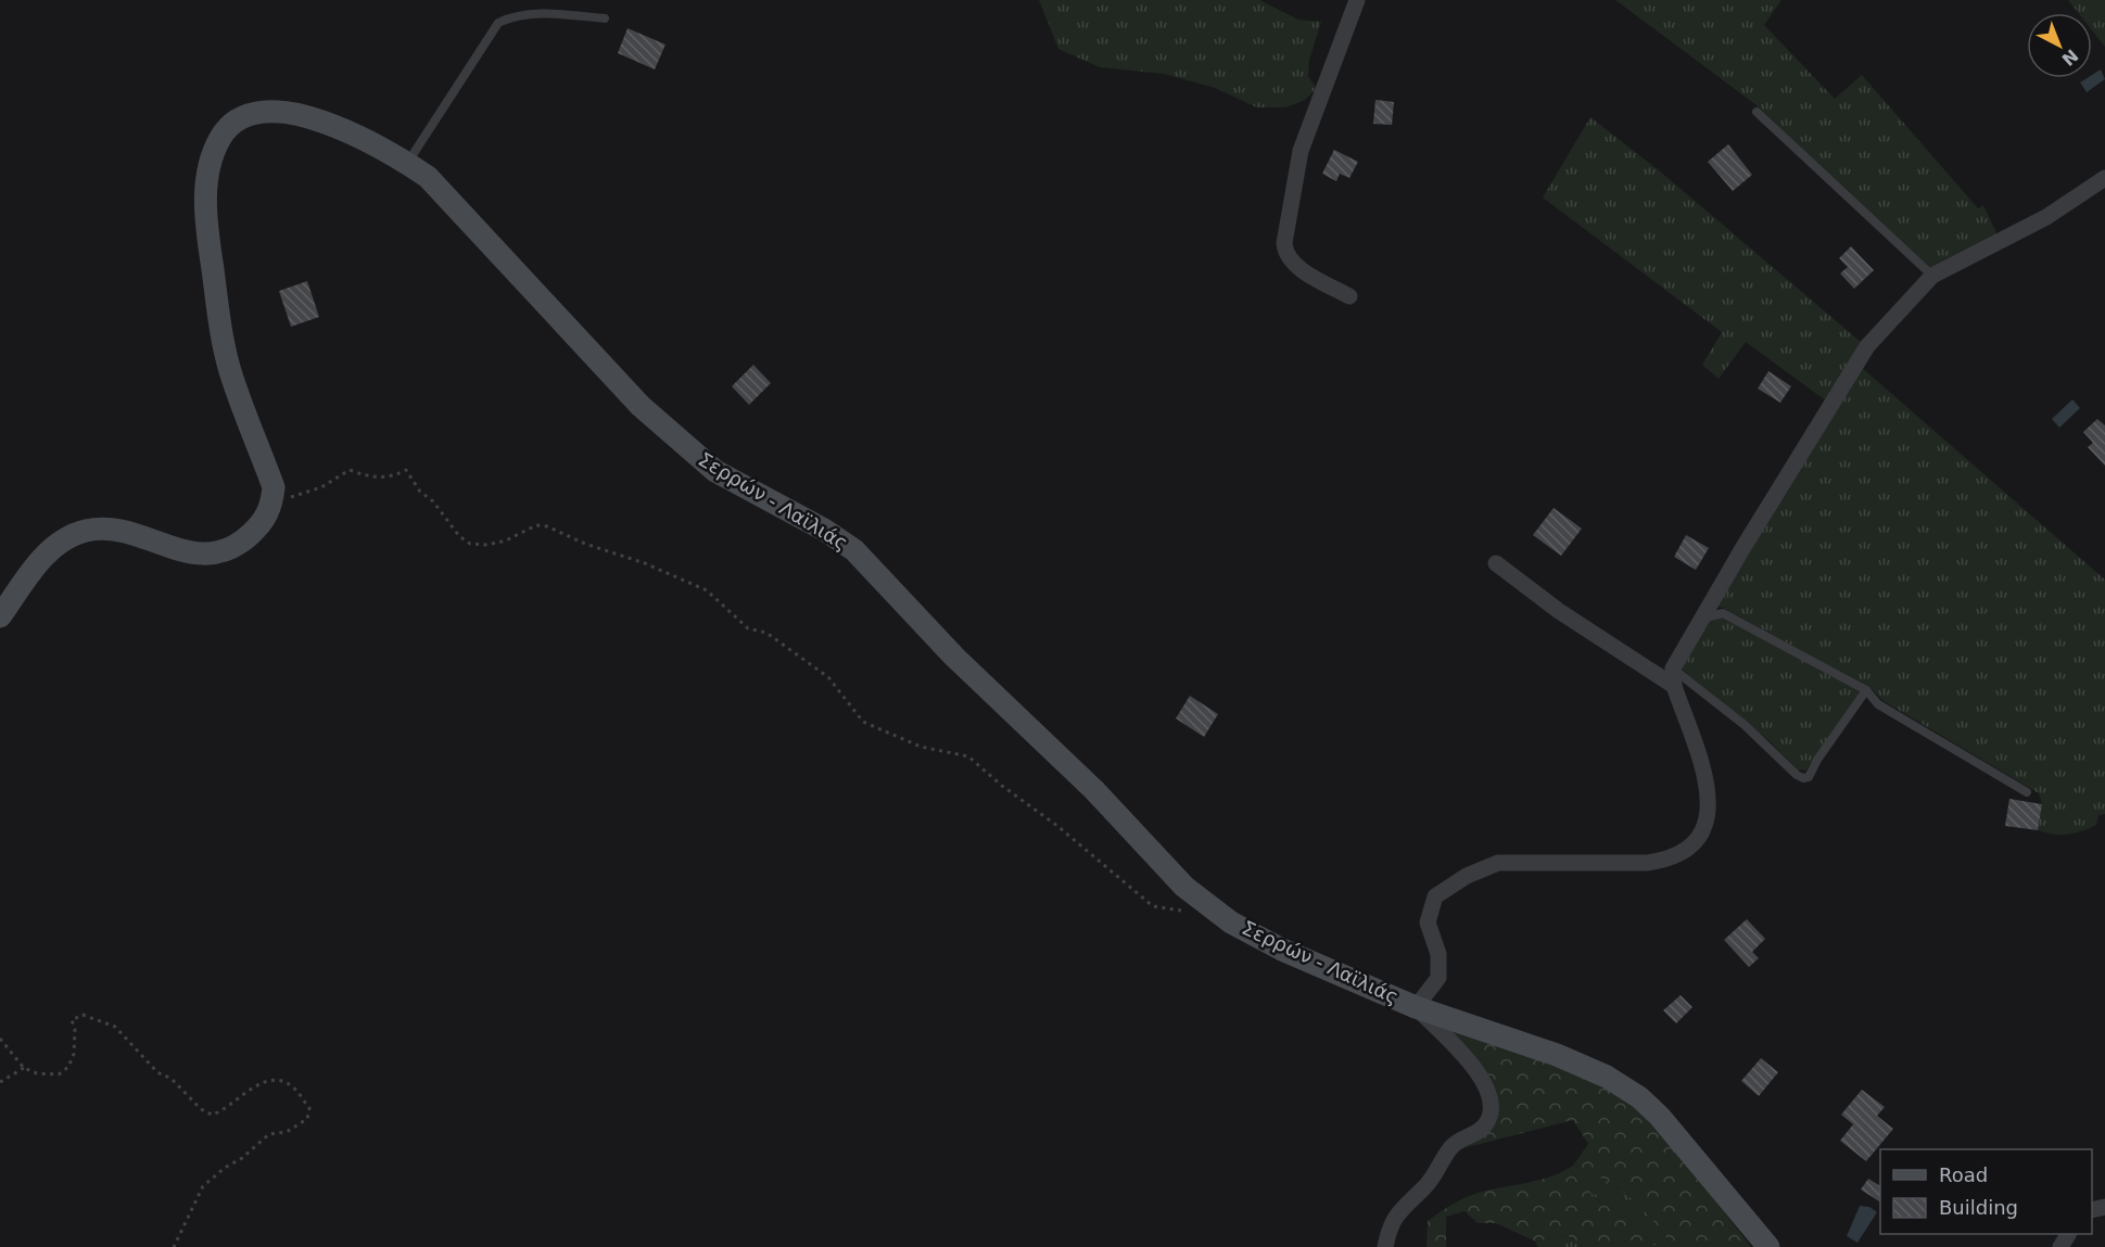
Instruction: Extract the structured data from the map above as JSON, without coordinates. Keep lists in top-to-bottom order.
{
  "streets": {
    "main road": ["Σερρών - Λαϊλιάς"]
  },
  "legend": ["Road", "Building"],
  "north": "bottom right"
}
